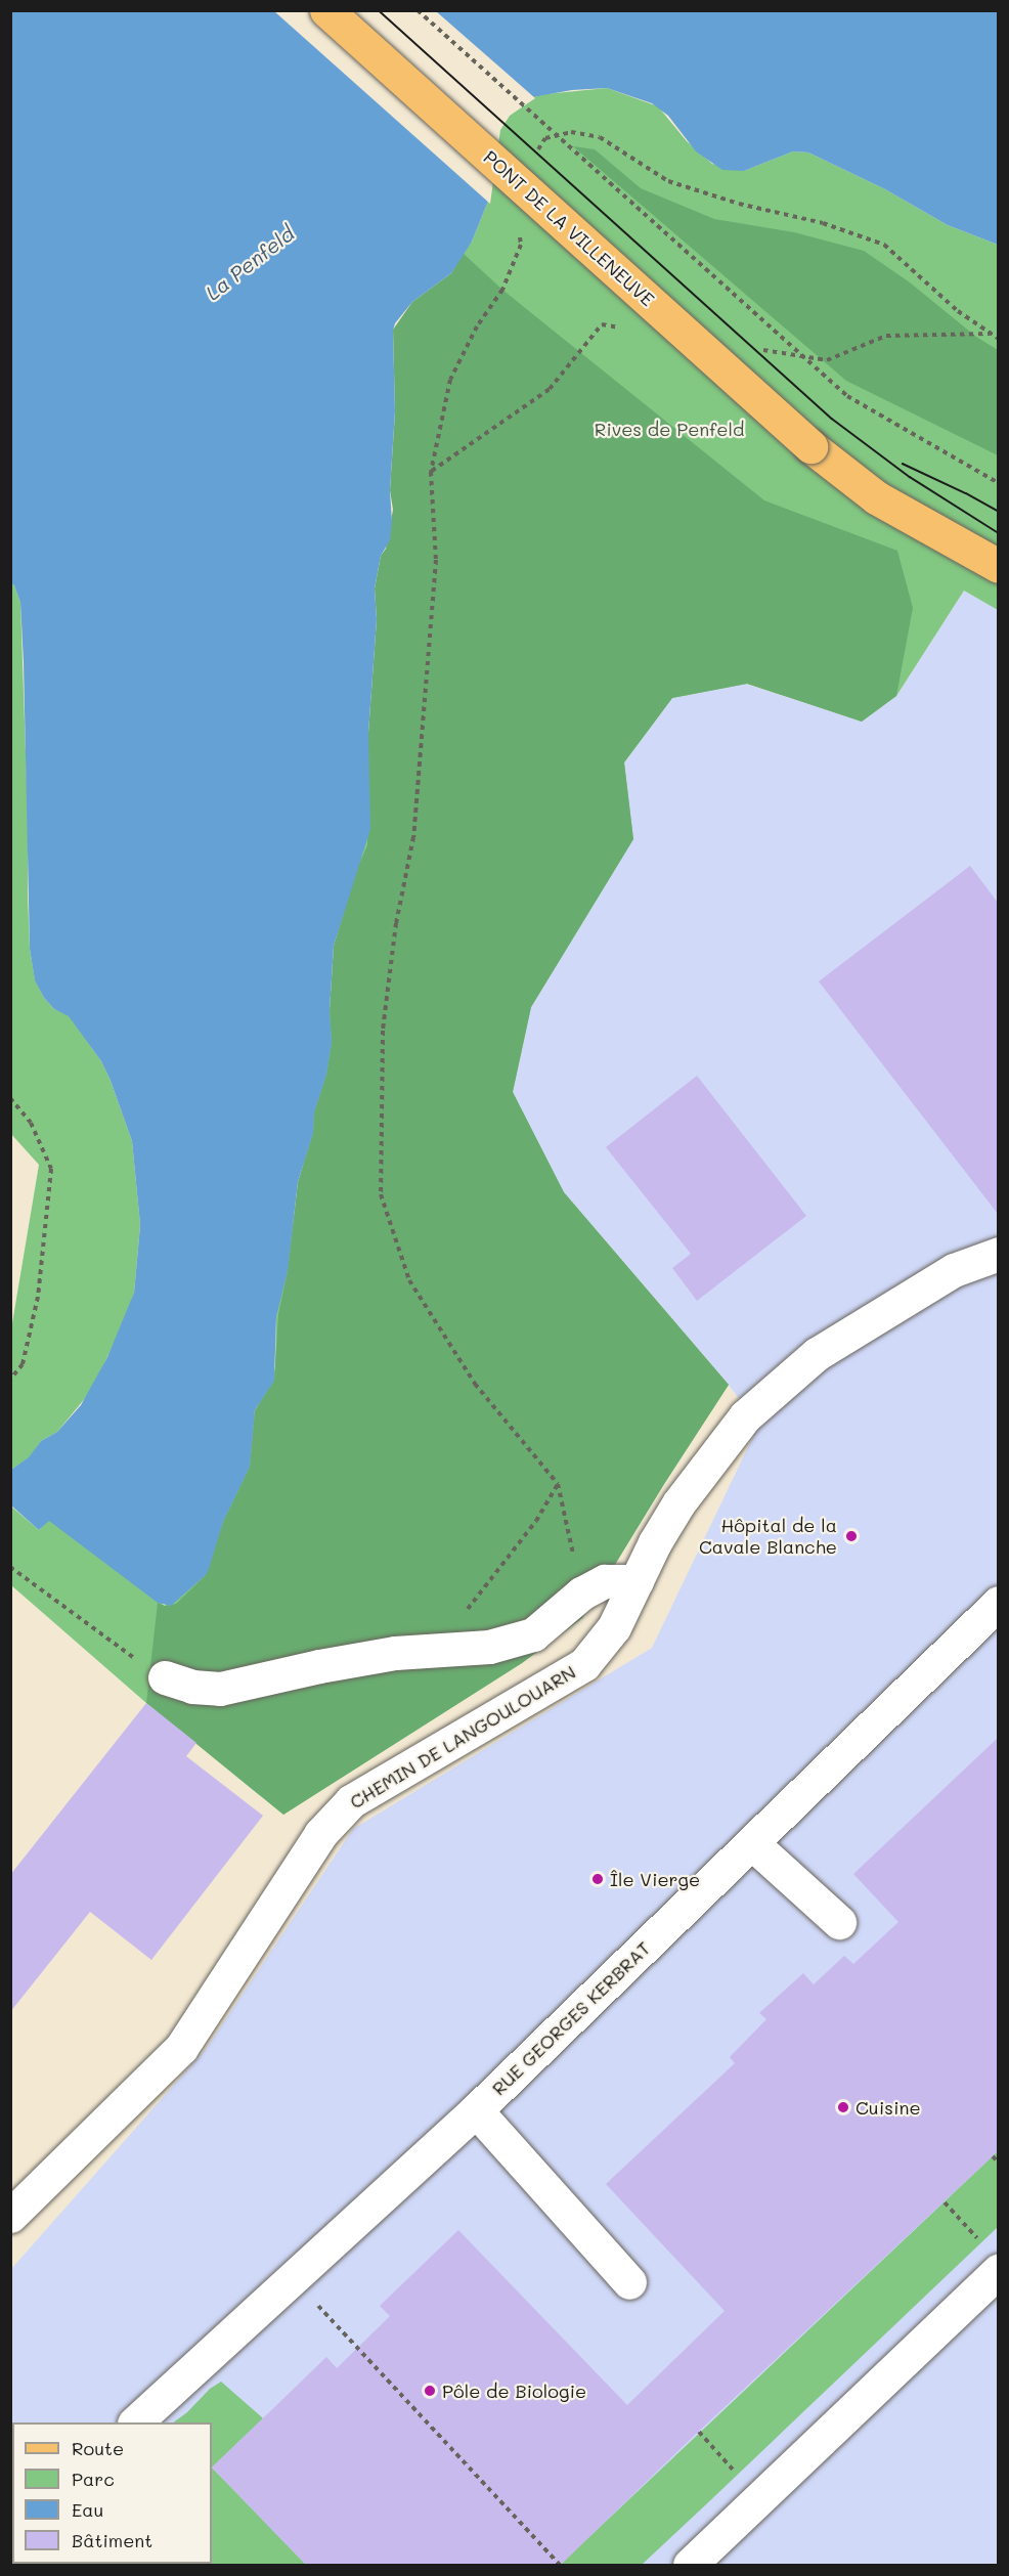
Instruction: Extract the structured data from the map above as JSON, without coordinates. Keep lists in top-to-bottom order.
{
  "streets": {
    "main road": ["PONT DE LA VILLENEUVE"],
    "lane": ["CHEMIN DE LANGOULOUARN", "RUE GEORGES KERBRAT"]
  },
  "water": ["La Penfeld"],
  "parks": ["Rives de Penfeld"],
  "places": [
    "Hôpital de la Cavale Blanche",
    "Île Vierge",
    "Cuisine",
    "Pôle de Biologie"
  ],
  "legend": [
    "Route",
    "Parc",
    "Eau",
    "Bâtiment"
  ]
}
